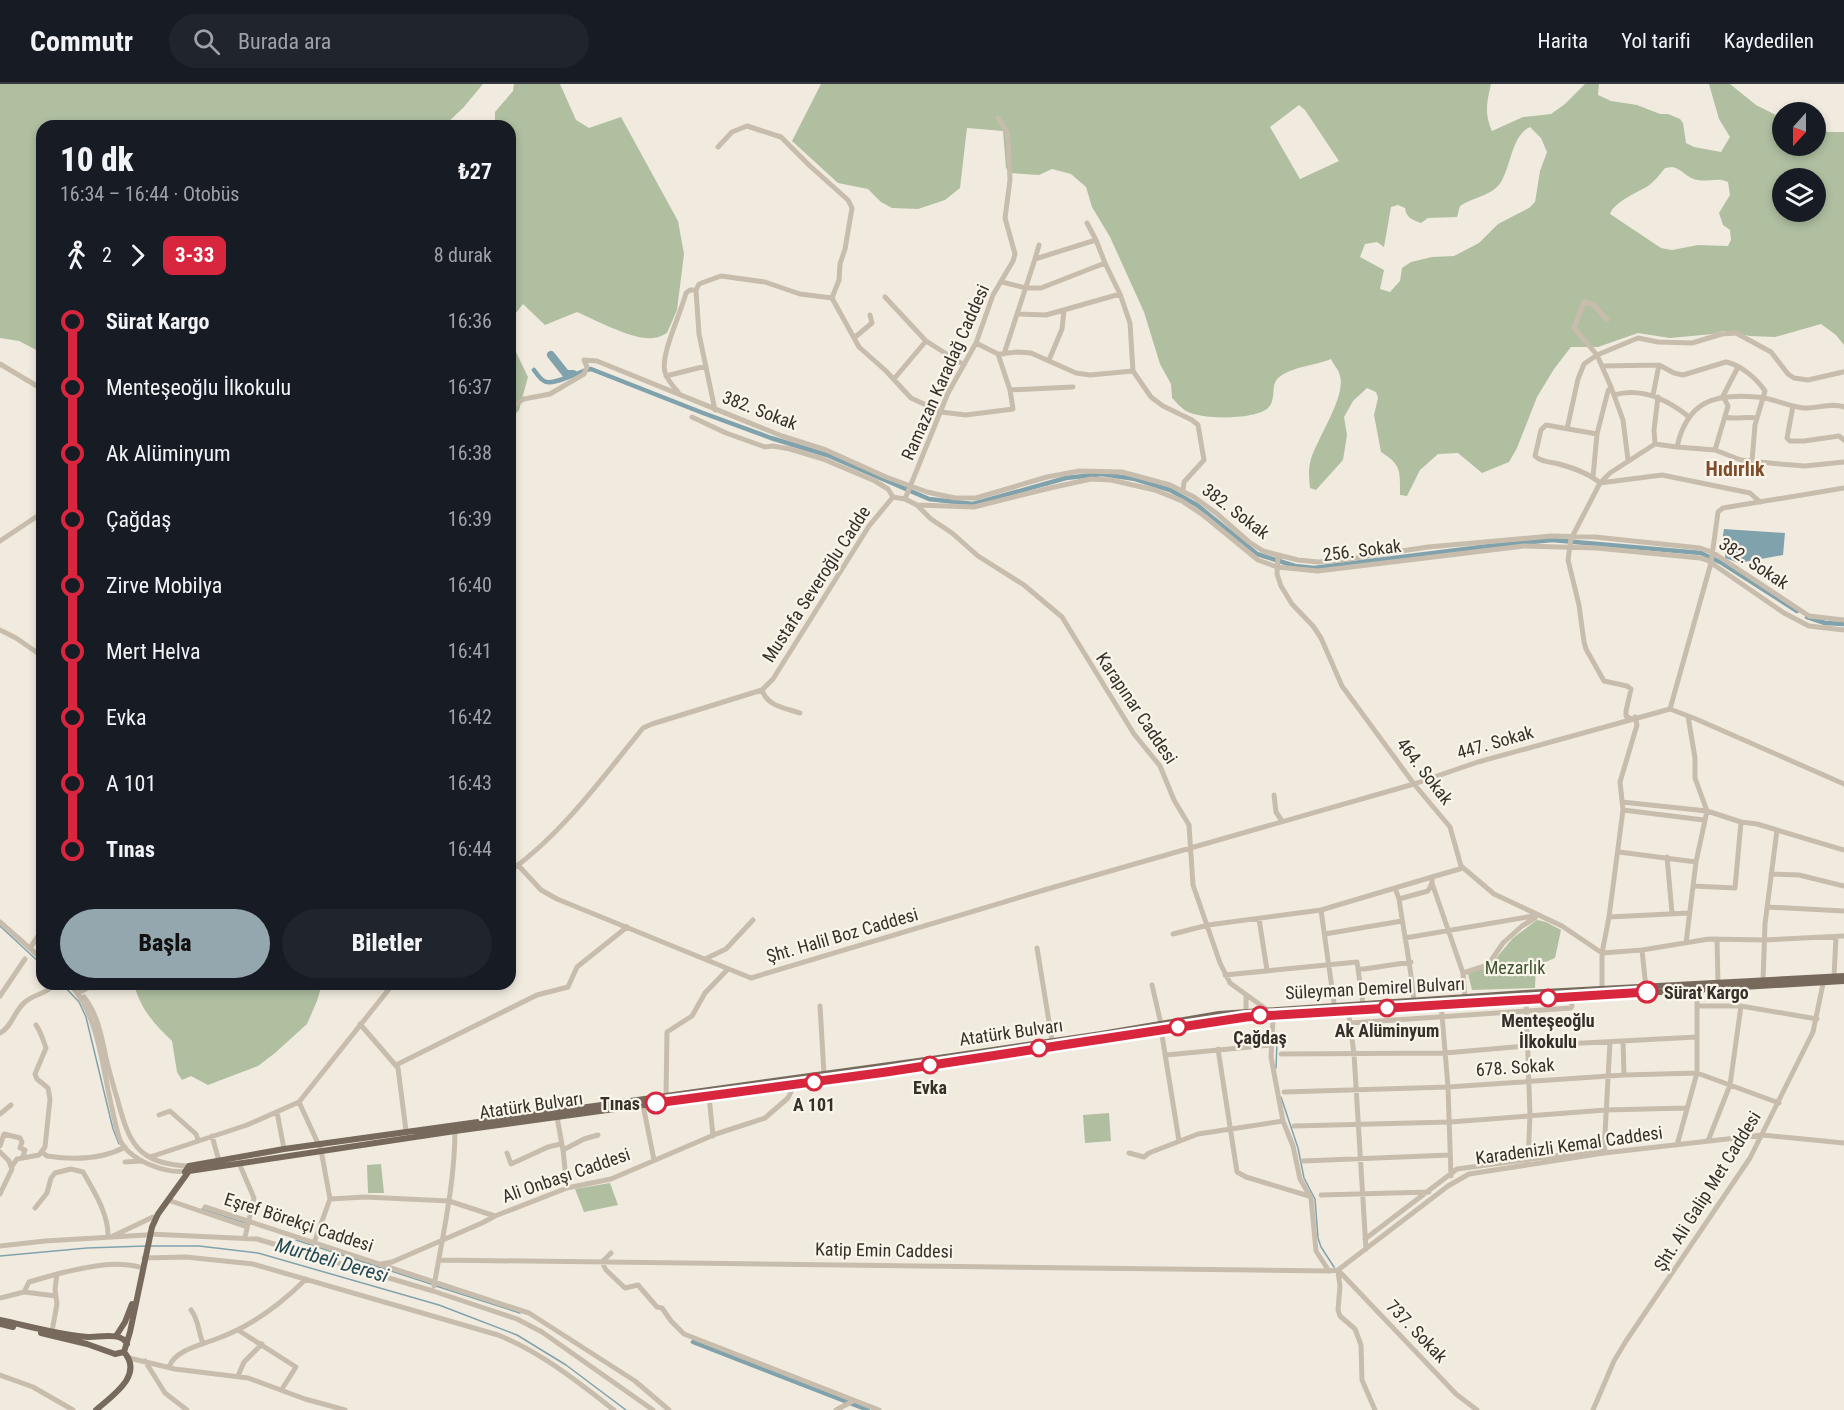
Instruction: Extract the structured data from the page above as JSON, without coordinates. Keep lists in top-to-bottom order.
{
  "streets": {
    "main road": ["Süleyman Demirel Bulvarı", "Atatürk Bulvarı"],
    "street": [
      "Ramazan Karadağ Caddesi",
      "382. Sokak",
      "256. Sokak",
      "Mustafa Severoğlu Cadde",
      "Karapınar Caddesi",
      "447. Sokak",
      "464. Sokak",
      "Şht. Halil Boz Caddesi",
      "678. Sokak",
      "Karadenizli Kemal Caddesi",
      "Ali Onbaşı Caddesi",
      "Şht. Ali Galip Met Caddesi",
      "Eşref Börekçi Caddesi",
      "Katip Emin Caddesi",
      "737. Sokak"
    ]
  },
  "crossings": [
    ["Ramazan Karadağ Caddesi", "382. Sokak"],
    ["Ramazan Karadağ Caddesi", "256. Sokak"],
    ["382. Sokak", "256. Sokak"],
    ["382. Sokak", "464. Sokak"],
    ["256. Sokak", "Mustafa Severoğlu Cadde"],
    ["256. Sokak", "Karapınar Caddesi"],
    ["256. Sokak", "464. Sokak"],
    ["Karapınar Caddesi", "447. Sokak"],
    ["Karapınar Caddesi", "Şht. Halil Boz Caddesi"],
    ["Karapınar Caddesi", "Süleyman Demirel Bulvarı"],
    ["Karapınar Caddesi", "Atatürk Bulvarı"],
    ["447. Sokak", "464. Sokak"],
    ["447. Sokak", "Şht. Halil Boz Caddesi"],
    ["Süleyman Demirel Bulvarı", "Atatürk Bulvarı"],
    ["Süleyman Demirel Bulvarı", "Şht. Ali Galip Met Caddesi"],
    ["Atatürk Bulvarı", "Ali Onbaşı Caddesi"],
    ["678. Sokak", "Şht. Ali Galip Met Caddesi"],
    ["Karadenizli Kemal Caddesi", "Şht. Ali Galip Met Caddesi"],
    ["Karadenizli Kemal Caddesi", "Katip Emin Caddesi"],
    ["Karadenizli Kemal Caddesi", "737. Sokak"],
    ["Katip Emin Caddesi", "737. Sokak"]
  ],
  "districts": ["Hıdırlık"],
  "water": ["Murtbeli Deresi"],
  "parks": ["Mezarlık"],
  "places": [
    "Sürat Kargo",
    "Menteşeoğlu İlkokulu",
    "Ak Alüminyum",
    "Çağdaş",
    "Evka",
    "A 101",
    "Tınas"
  ],
  "lines": ["bus line 3-33"],
  "north": "bottom",
  "page": {
    "header": "Commutr",
    "search": "Burada ara",
    "nav": ["Harita", "Yol tarifi", "Kaydedilen"],
    "heading": ["10 dk", "16:34 – 16:44 · Otobüs", "₺27"],
    "legs": ["2", "3-33", "8 durak"],
    "list": [
      {
        "name": "Sürat Kargo",
        "value": "16:36"
      },
      {
        "name": "Menteşeoğlu İlkokulu",
        "value": "16:37"
      },
      {
        "name": "Ak Alüminyum",
        "value": "16:38"
      },
      {
        "name": "Çağdaş",
        "value": "16:39"
      },
      {
        "name": "Zirve Mobilya",
        "value": "16:40"
      },
      {
        "name": "Mert Helva",
        "value": "16:41"
      },
      {
        "name": "Evka",
        "value": "16:42"
      },
      {
        "name": "A 101",
        "value": "16:43"
      },
      {
        "name": "Tınas",
        "value": "16:44"
      }
    ],
    "buttons": ["Başla", "Biletler"]
  }
}
